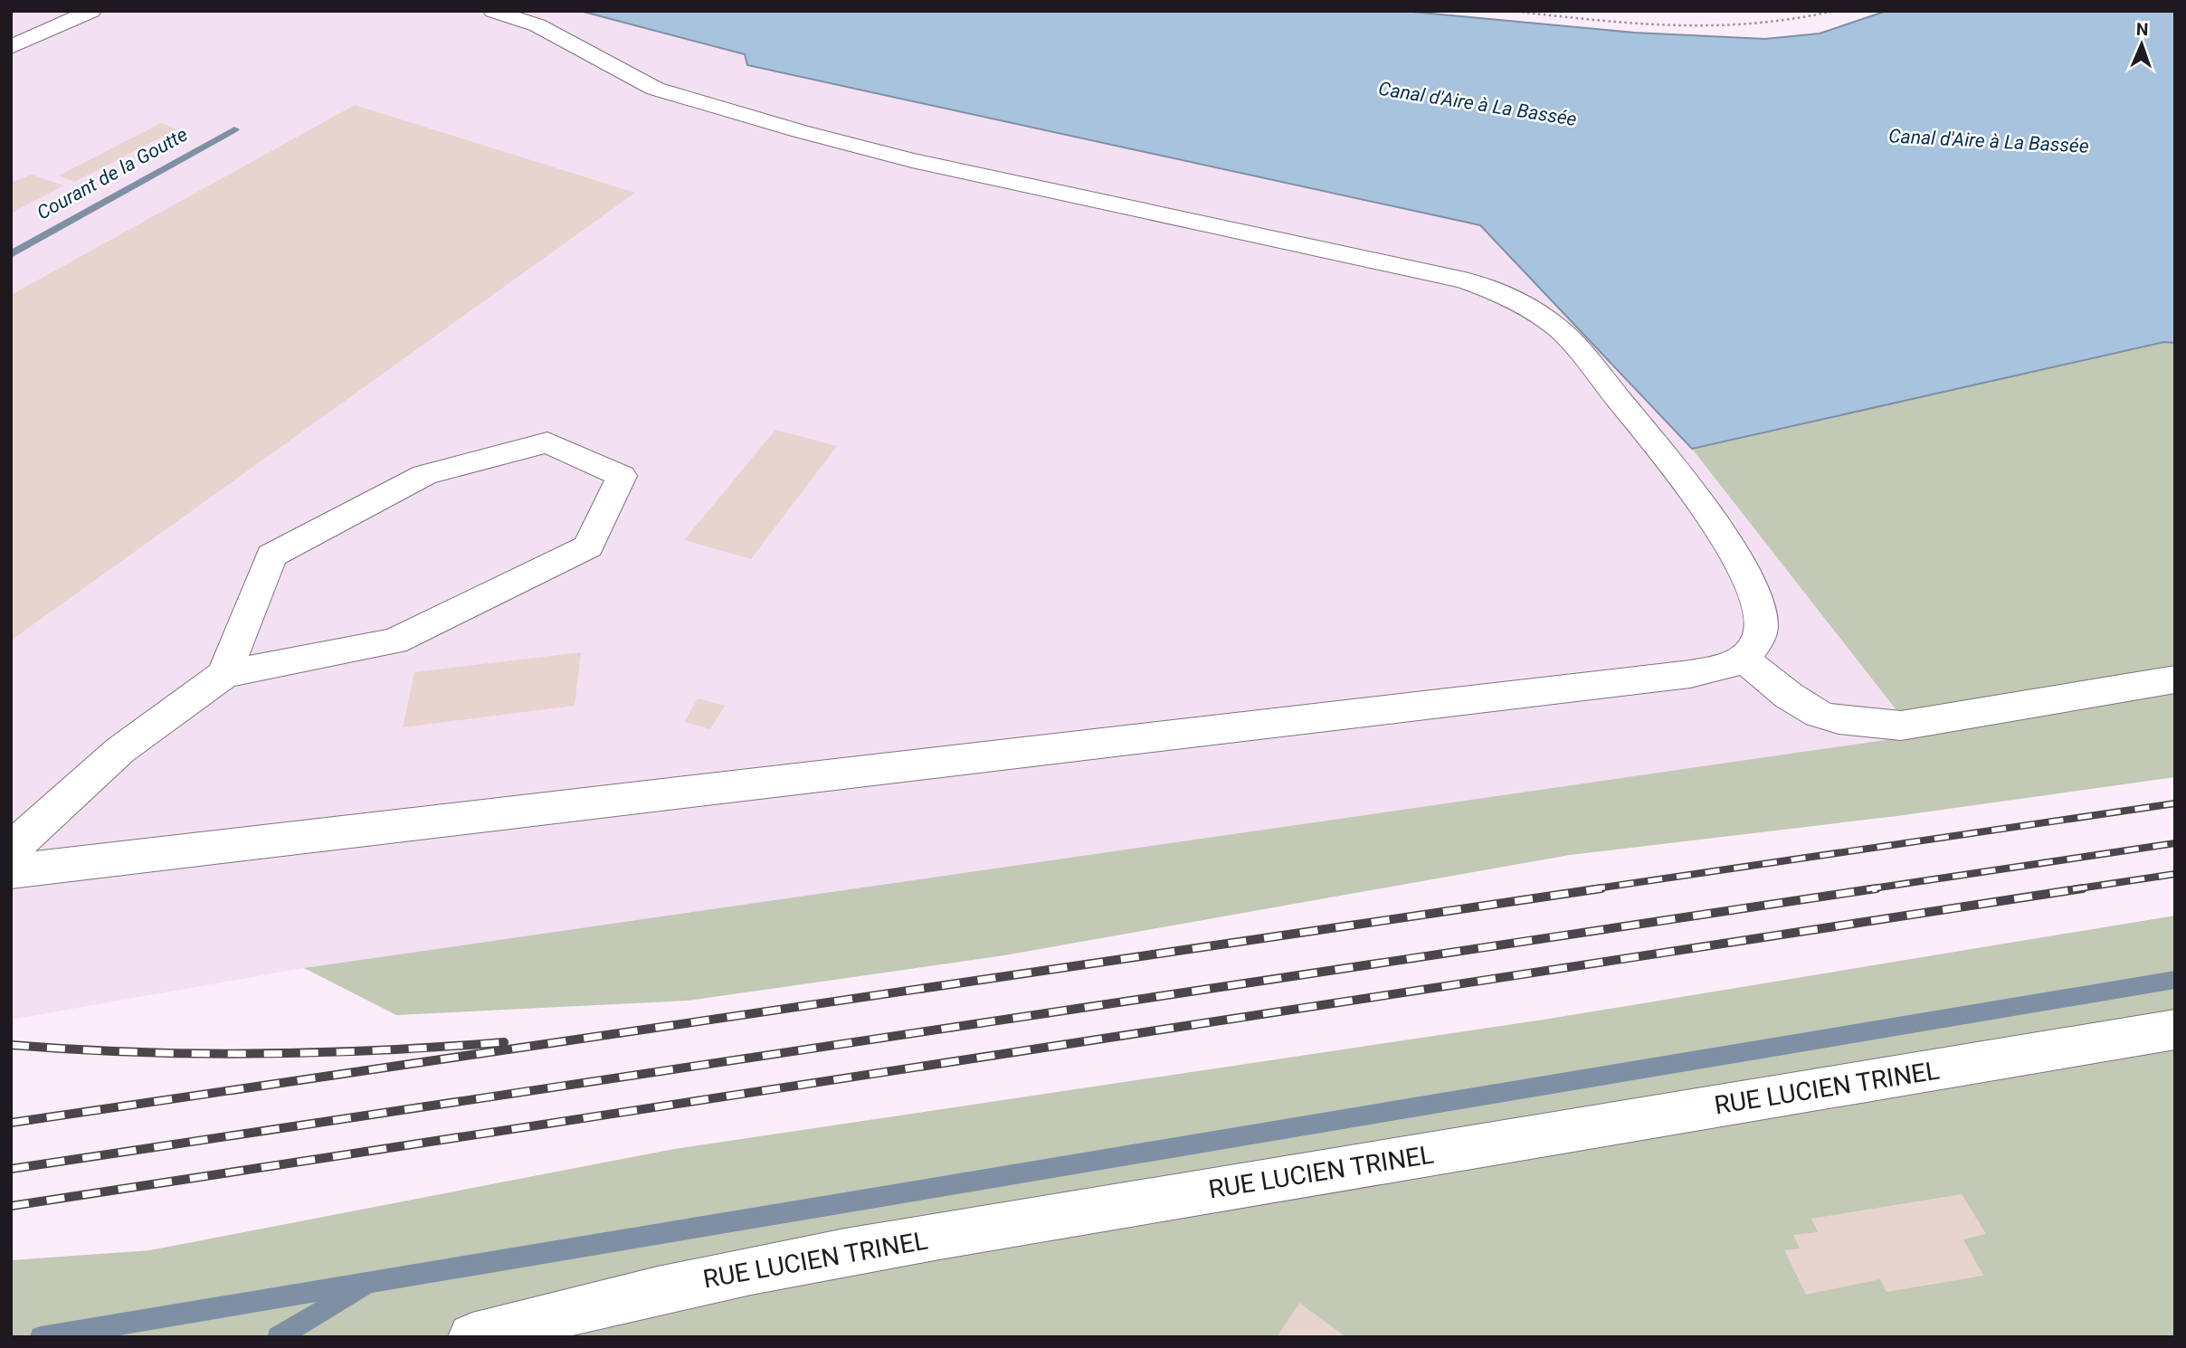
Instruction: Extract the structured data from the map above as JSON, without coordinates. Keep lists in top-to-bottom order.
{
  "streets": {
    "street": ["RUE LUCIEN TRINEL"]
  },
  "water": ["Canal d'Aire à La Bassée", "Courant de la Goutte"],
  "north": "top"
}
